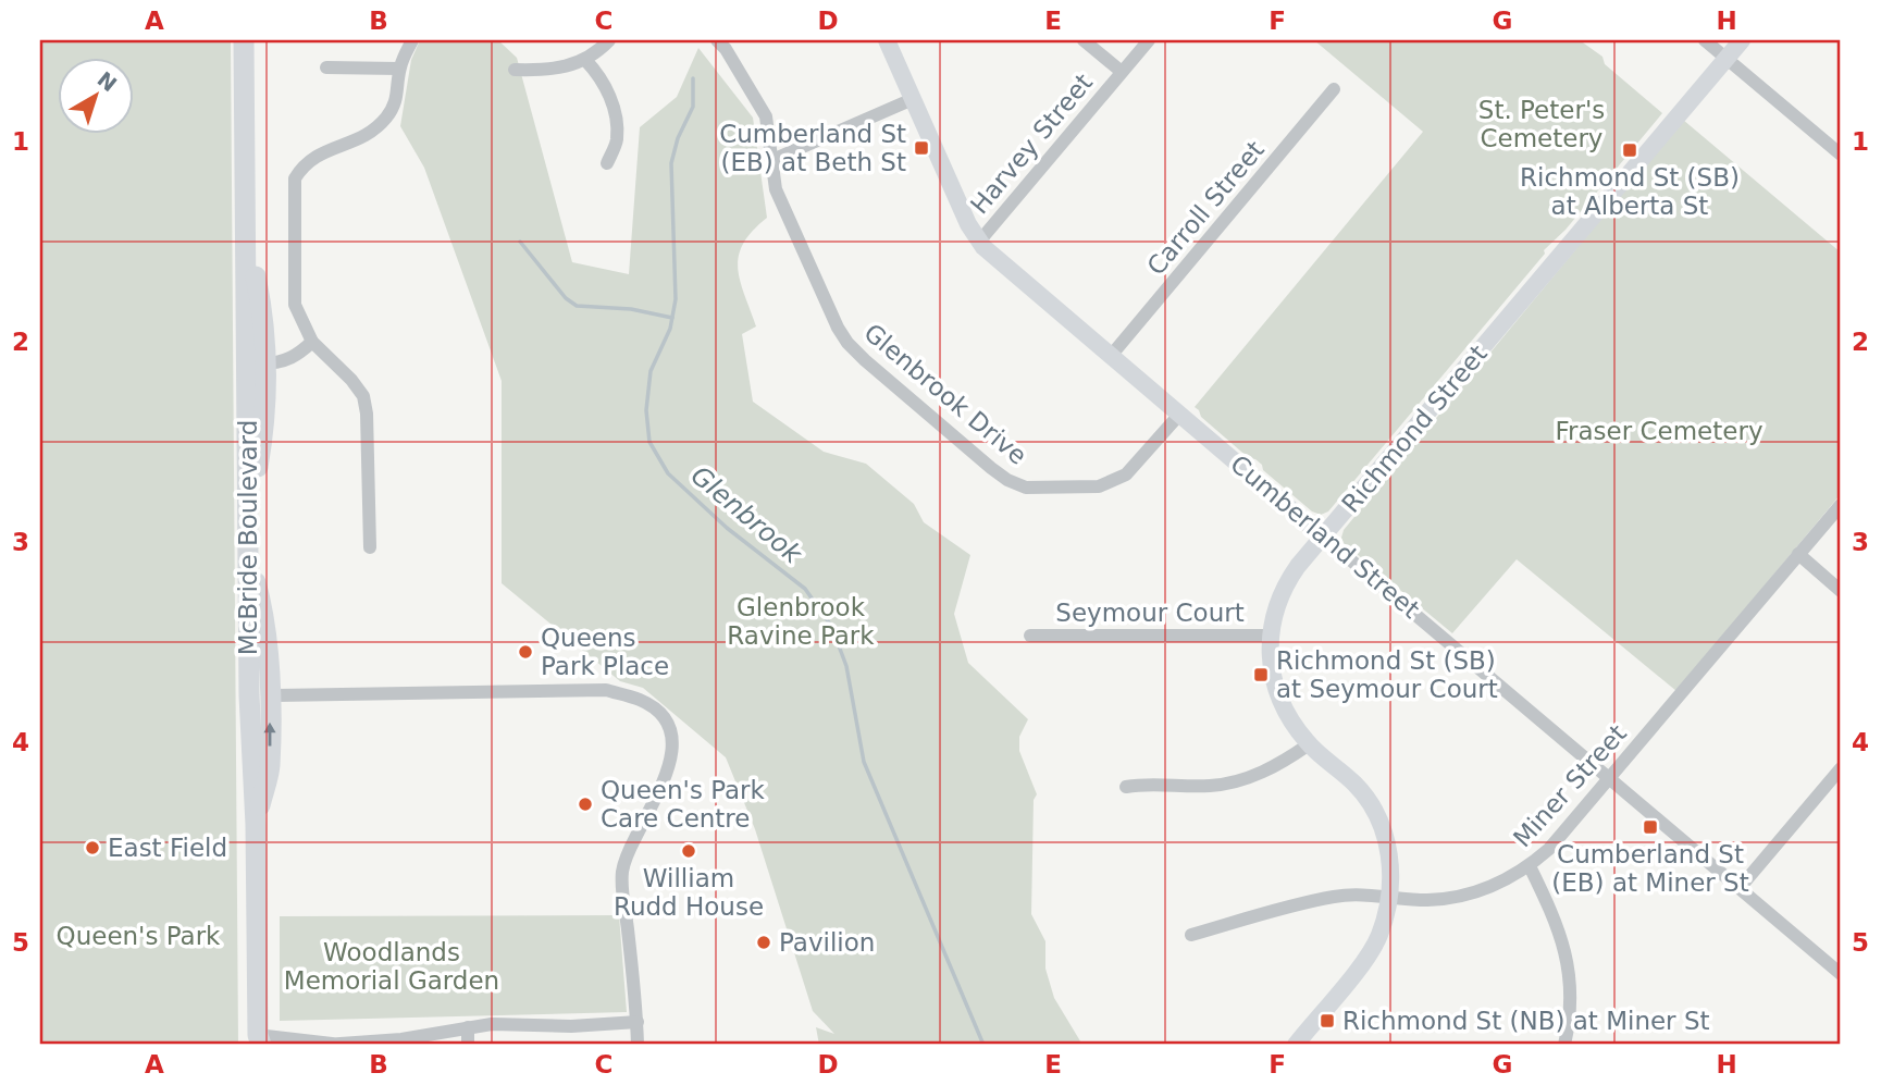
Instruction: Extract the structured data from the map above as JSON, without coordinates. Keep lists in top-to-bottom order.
{
  "streets": {
    "main road": ["McBride Boulevard"],
    "street": [
      "Harvey Street",
      "Carroll Street",
      "Glenbrook Drive",
      "Richmond Street",
      "Cumberland Street",
      "Seymour Court",
      "Miner Street"
    ]
  },
  "crossings": [
    ["Harvey Street", "Cumberland Street"],
    ["Carroll Street", "Cumberland Street"],
    ["Glenbrook Drive", "Cumberland Street"],
    ["Richmond Street", "Cumberland Street"],
    ["Richmond Street", "Seymour Court"],
    ["Richmond Street", "Miner Street"],
    ["Cumberland Street", "Miner Street"]
  ],
  "water": ["Glenbrook"],
  "parks": [
    "St. Peter's Cemetery",
    "Fraser Cemetery",
    "Glenbrook Ravine Park",
    "Queen's Park",
    "Woodlands Memorial Garden"
  ],
  "places": {
    "transit": [
      "Cumberland St (EB) at Beth St",
      "Richmond St (SB) at Alberta St",
      "Richmond St (SB) at Seymour Court",
      "Cumberland St (EB) at Miner St",
      "Richmond St (NB) at Miner St"
    ],
    "other": [
      "Queens Park Place",
      "Queen's Park Care Centre",
      "East Field",
      "William Rudd House",
      "Pavilion"
    ]
  },
  "north": "top right",
  "grid": {
    "columns": [
      "A",
      "B",
      "C",
      "D",
      "E",
      "F",
      "G",
      "H"
    ],
    "rows": [
      "1",
      "2",
      "3",
      "4",
      "5"
    ]
  }
}
